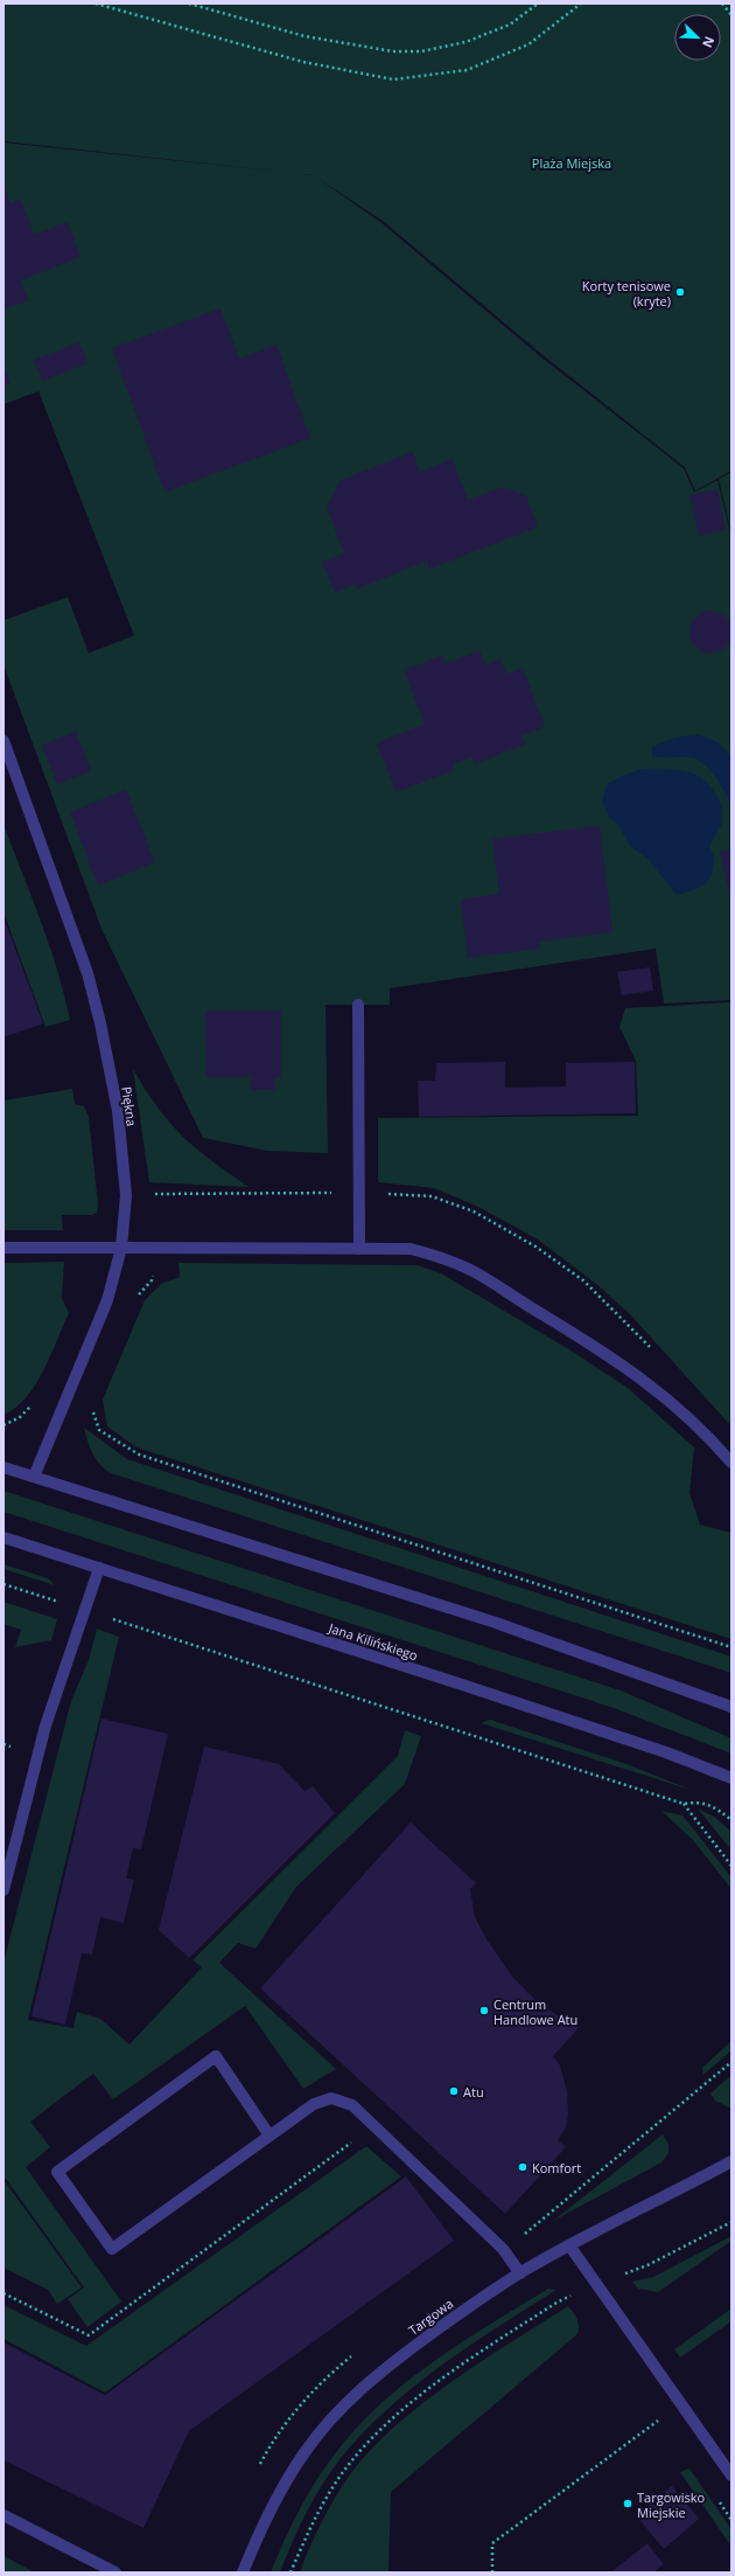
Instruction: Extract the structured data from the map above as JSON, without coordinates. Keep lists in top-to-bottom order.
{
  "streets": {
    "street": ["Piękna", "Jana Kilińskiego", "Targowa"]
  },
  "parks": ["Plaża Miejska"],
  "places": [
    "Korty tenisowe (kryte)",
    "Centrum Handlowe Atu",
    "Atu",
    "Komfort",
    "Targowisko Miejskie"
  ],
  "north": "bottom right"
}
